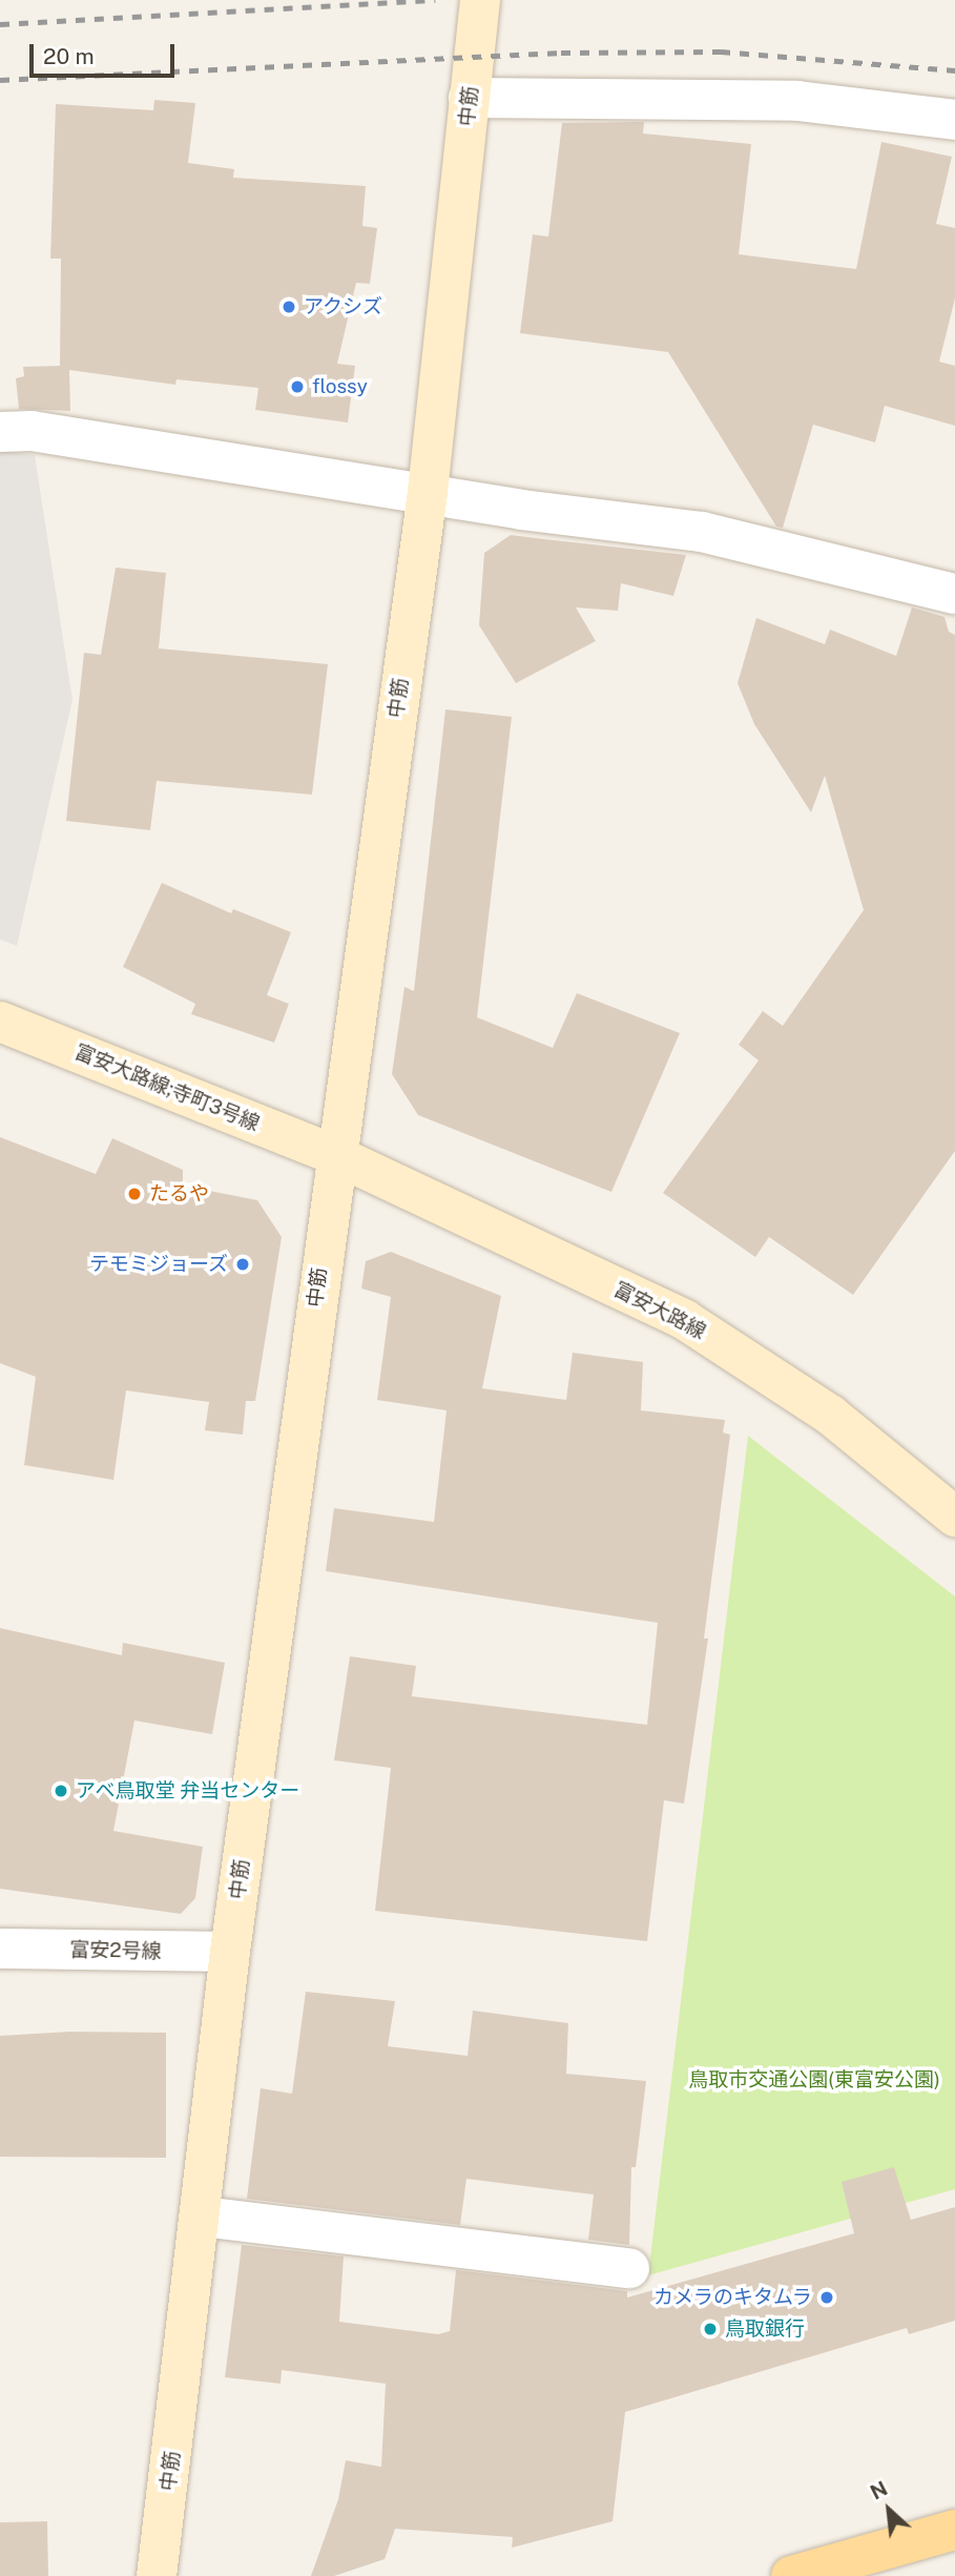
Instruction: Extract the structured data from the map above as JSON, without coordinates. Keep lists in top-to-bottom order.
{
  "streets": {
    "street": [
      "中筋",
      "富安大路線;寺町3号線",
      "富安大路線",
      "富安2号線"
    ]
  },
  "crossings": [
    ["中筋", "富安大路線;寺町3号線"],
    ["中筋", "富安大路線"],
    ["中筋", "富安2号線"],
    ["富安大路線;寺町3号線", "富安大路線"]
  ],
  "parks": ["鳥取市交通公園(東富安公園)"],
  "places": [
    "アクシズ",
    "flossy",
    "たるや",
    "テモミジョーズ",
    "アベ鳥取堂 弁当センター",
    "カメラのキタムラ",
    "鳥取銀行"
  ],
  "scale_bar": "20 m",
  "north": "top left"
}
